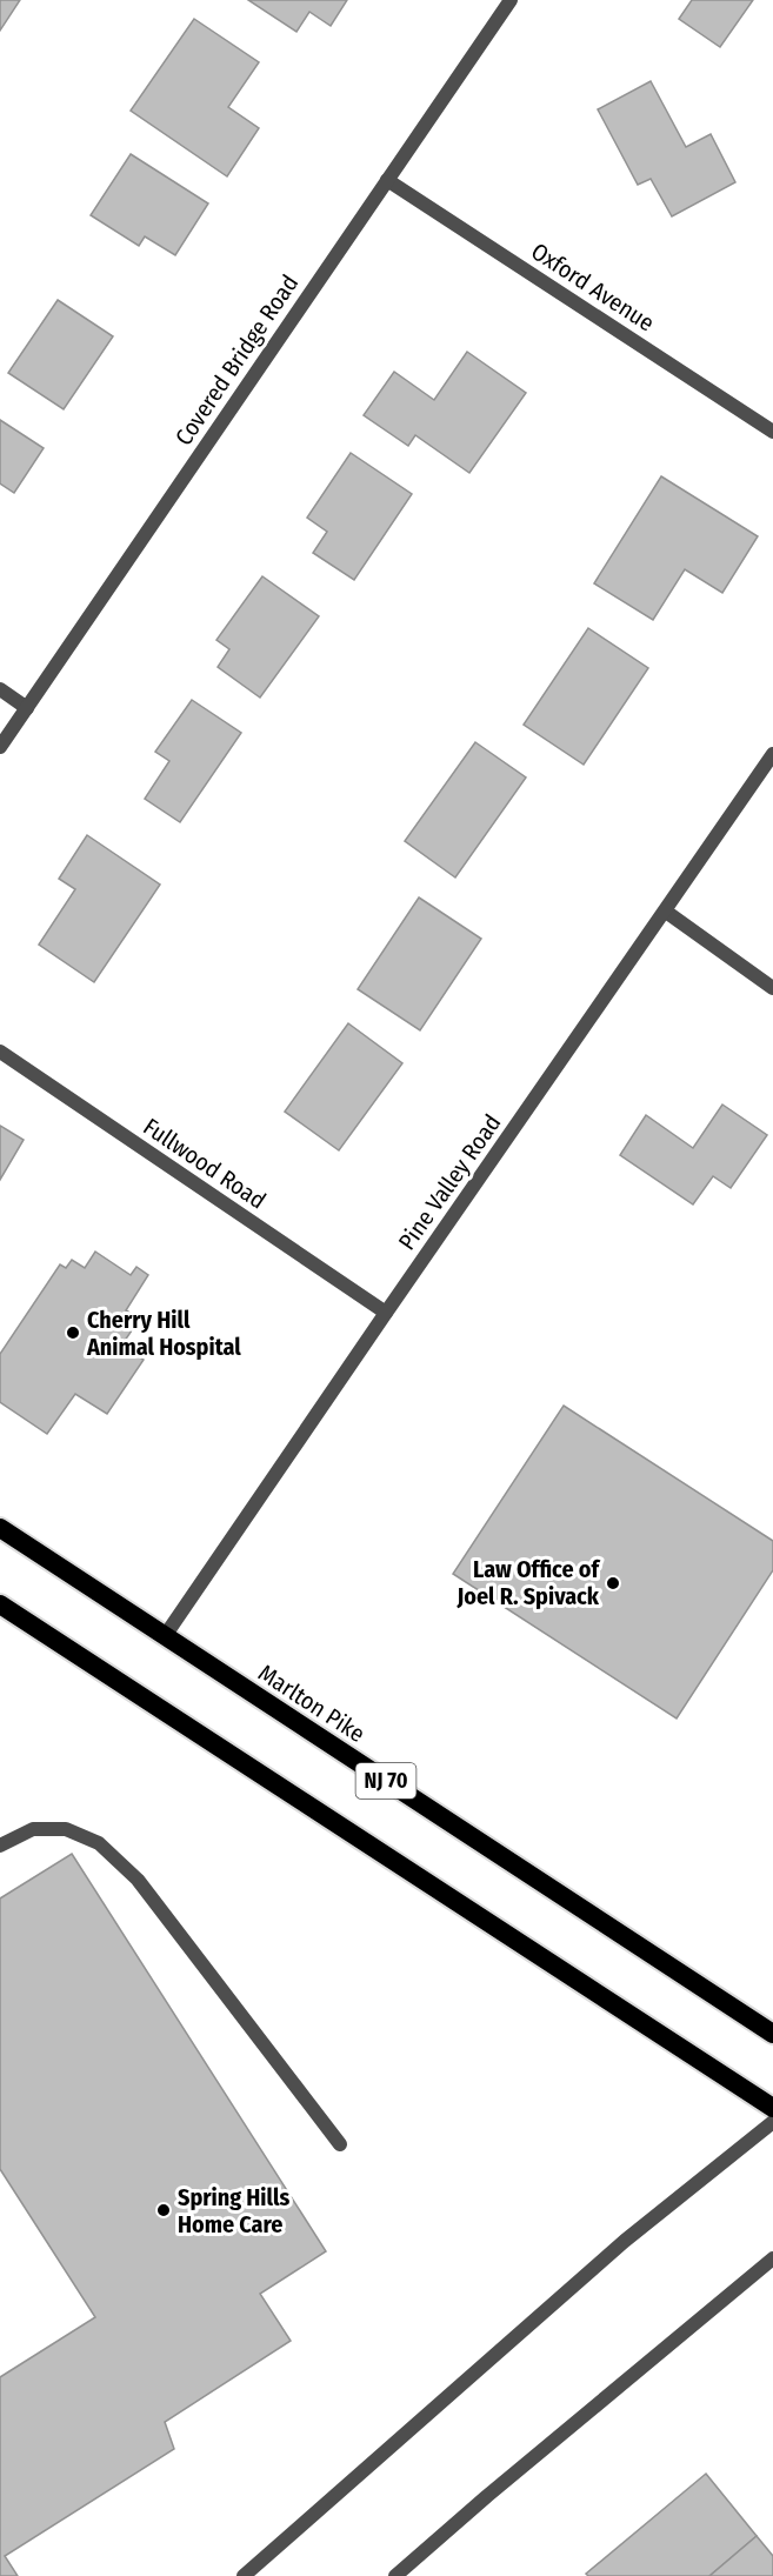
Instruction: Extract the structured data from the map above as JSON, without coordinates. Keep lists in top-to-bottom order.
{
  "streets": {
    "highway": ["Marlton Pike", "NJ 70"],
    "street": [
      "Oxford Avenue",
      "Covered Bridge Road",
      "Fullwood Road",
      "Pine Valley Road"
    ]
  },
  "crossings": [
    ["Oxford Avenue", "Covered Bridge Road"],
    ["Fullwood Road", "Pine Valley Road"],
    ["Pine Valley Road", "Marlton Pike"]
  ],
  "places": ["Cherry Hill Animal Hospital", "Law Office of Joel R. Spivack", "Spring Hills Home Care"]
}
